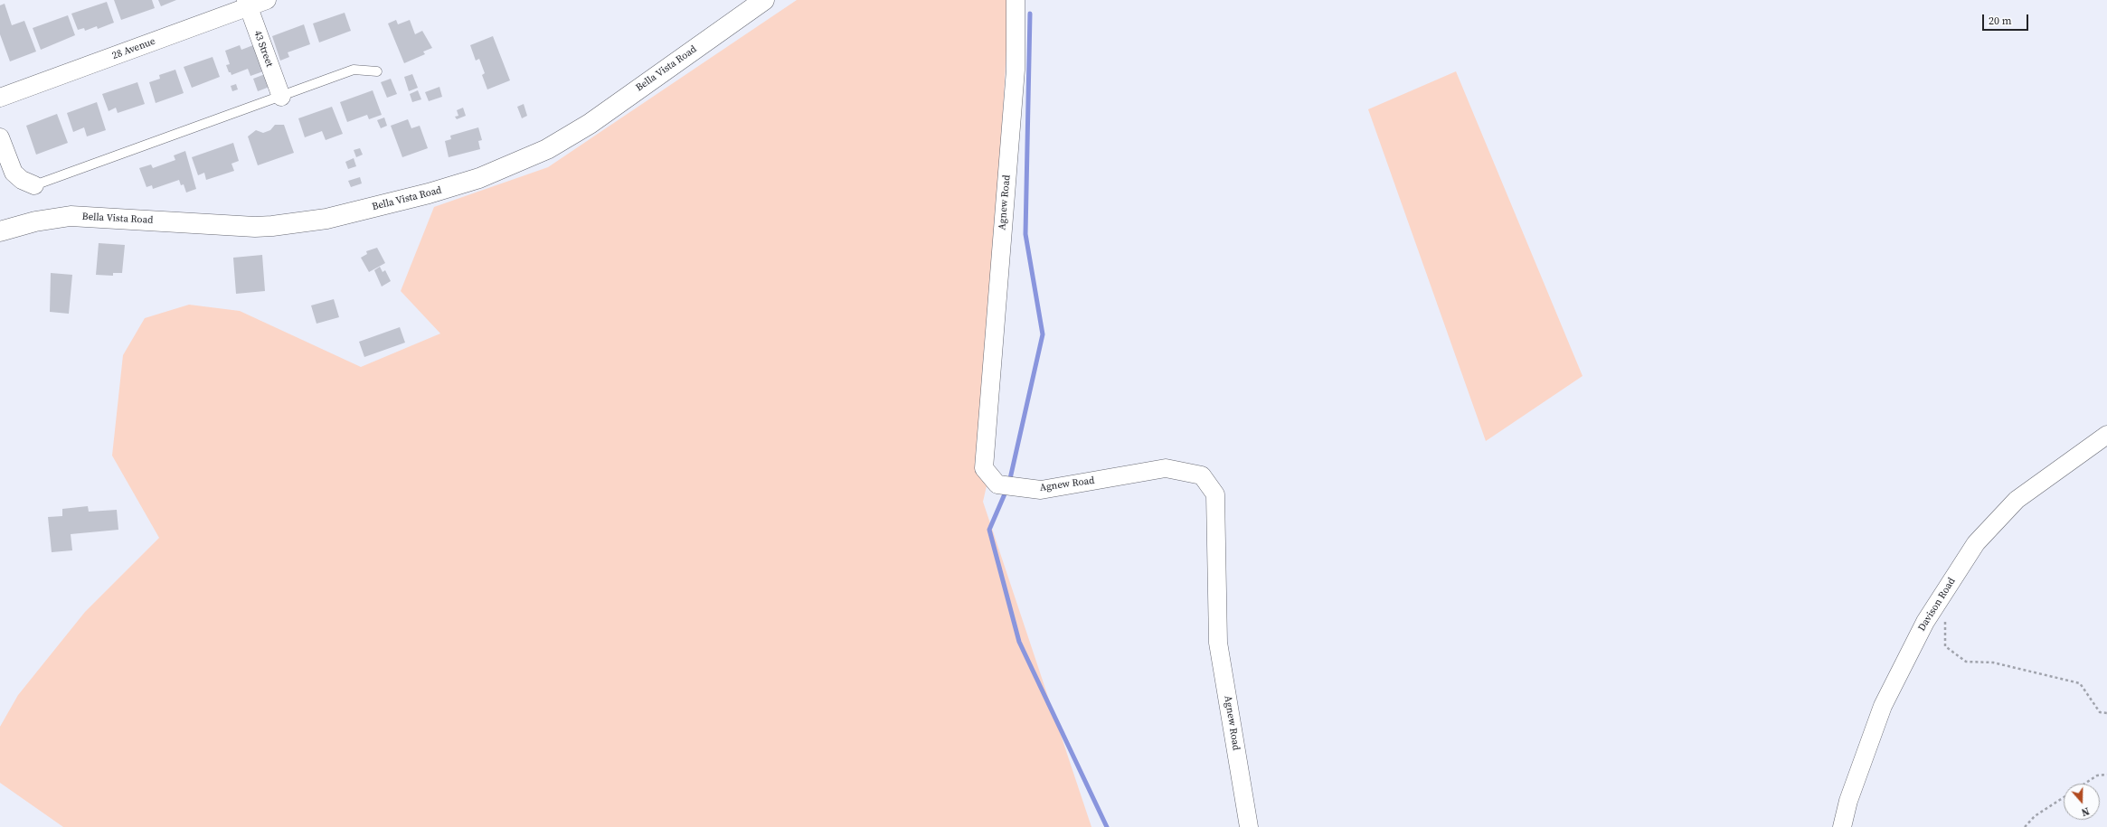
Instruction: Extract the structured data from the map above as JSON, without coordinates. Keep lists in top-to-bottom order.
{
  "streets": {
    "street": [
      "28 Avenue",
      "43 Street",
      "Bella Vista Road",
      "Agnew Road",
      "Davison Road"
    ]
  },
  "crossings": [
    ["28 Avenue", "43 Street"]
  ],
  "scale_bar": "20 m",
  "north": "bottom"
}
